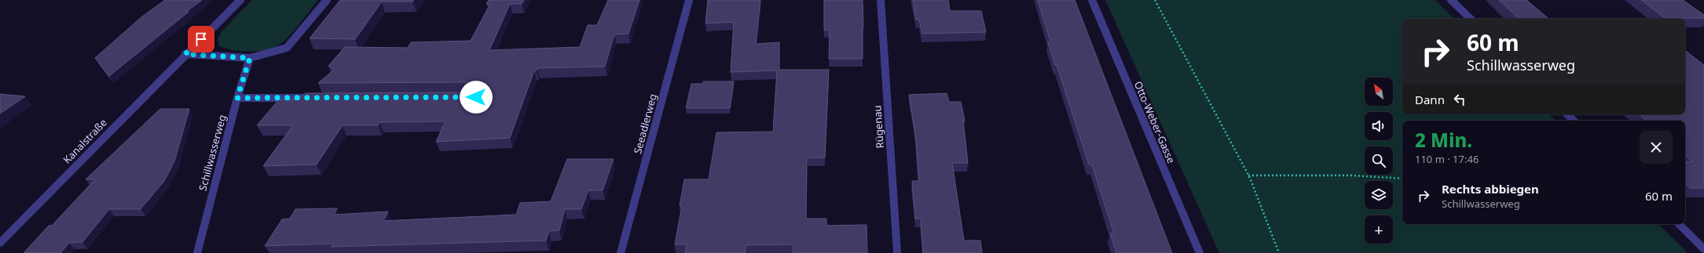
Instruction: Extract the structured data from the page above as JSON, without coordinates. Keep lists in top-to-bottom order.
{
  "streets": {
    "street": [
      "Otto-Weber-Gasse",
      "Seeadlerweg",
      "Rügenau",
      "Kanalstraße",
      "Schillwasserweg"
    ]
  },
  "north": "top left",
  "page": {
    "turn": ["60 m", "Schillwasserweg"],
    "map_buttons": "+",
    "then": "Dann",
    "heading": ["2 Min.", "110 m · 17:46"],
    "list": [
      {
        "name": "Rechts abbiegen",
        "note": "Schillwasserweg",
        "value": "60 m"
      }
    ]
  }
}
